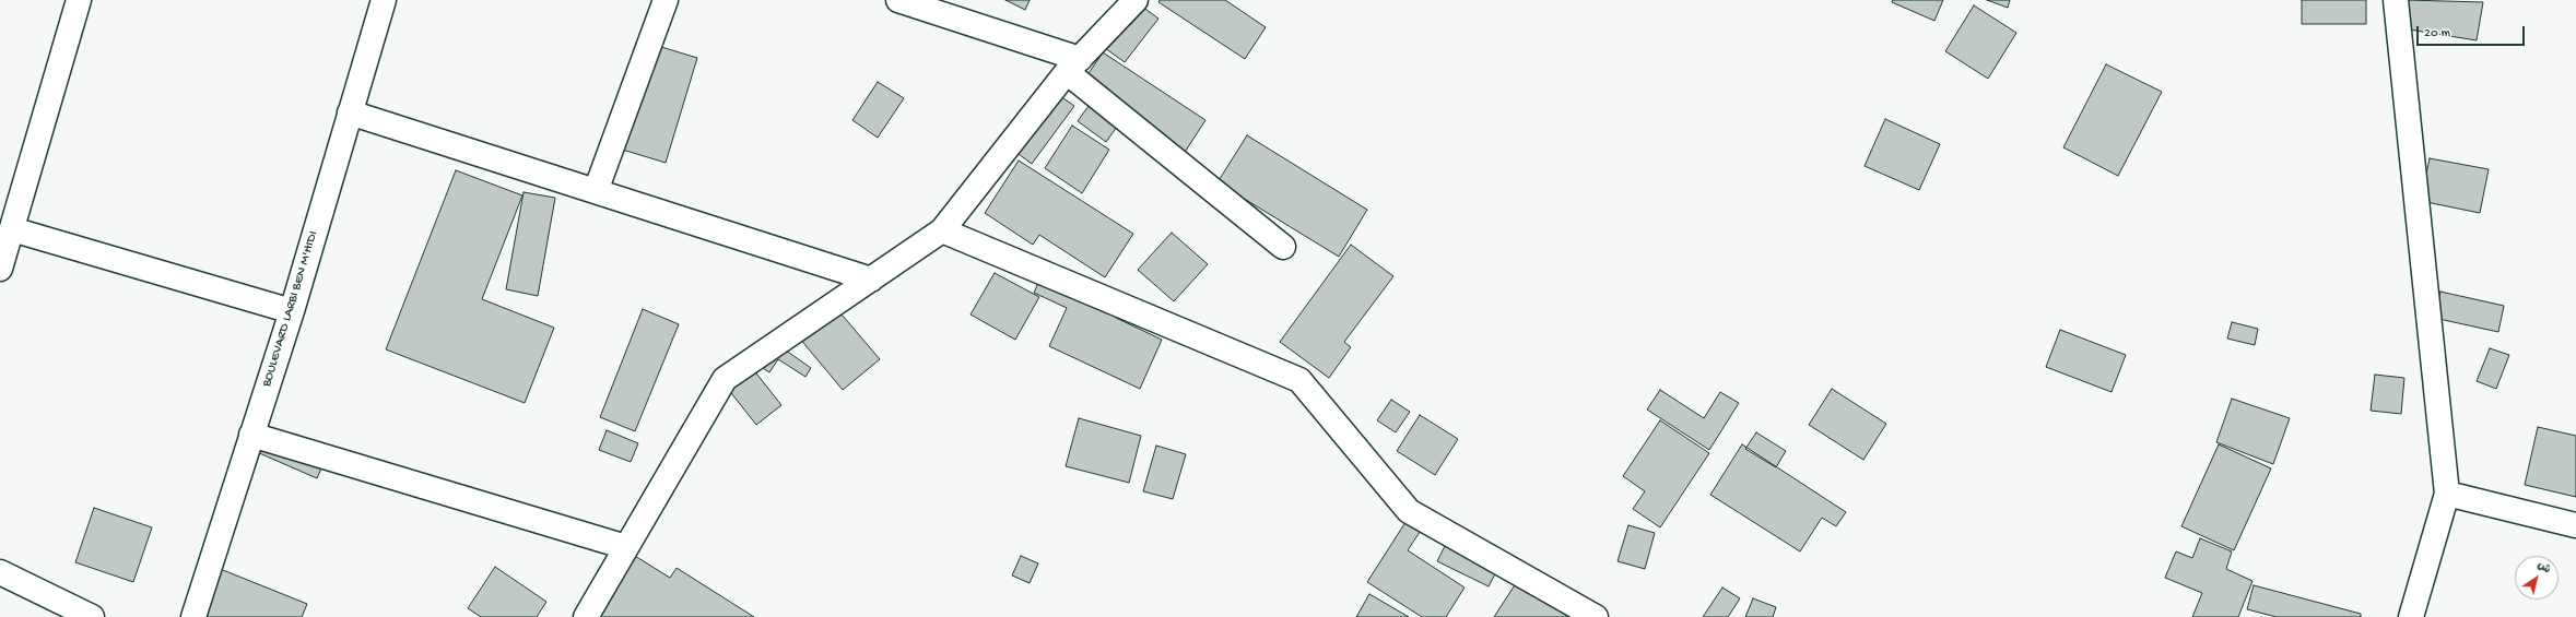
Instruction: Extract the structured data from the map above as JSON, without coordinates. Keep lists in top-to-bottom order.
{
  "streets": {
    "street": ["BOULEVARD LARBI BEN M'HIDI"]
  },
  "scale_bar": "20 m",
  "north": "top right"
}
